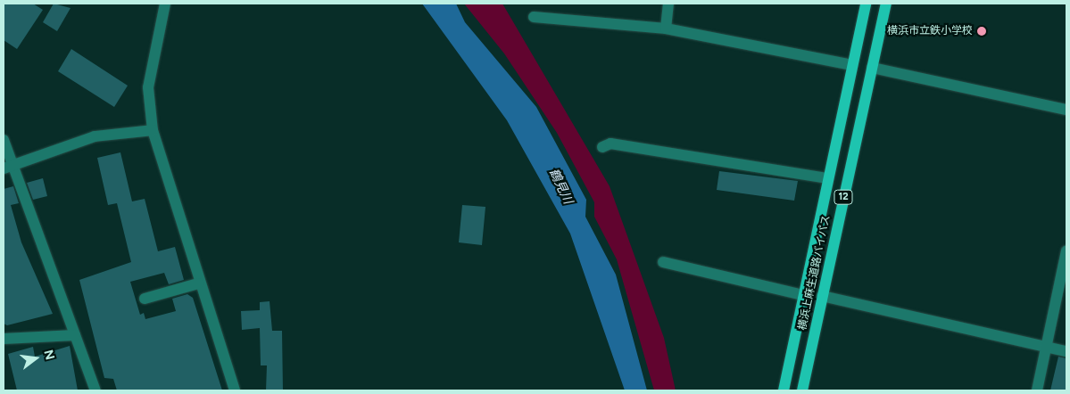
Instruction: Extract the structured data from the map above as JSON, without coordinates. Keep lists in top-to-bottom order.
{
  "streets": {
    "main road": ["12", "横浜上麻生道路バイパス"]
  },
  "water": ["鶴見川"],
  "places": ["横浜市立鉄小学校"],
  "north": "right"
}
